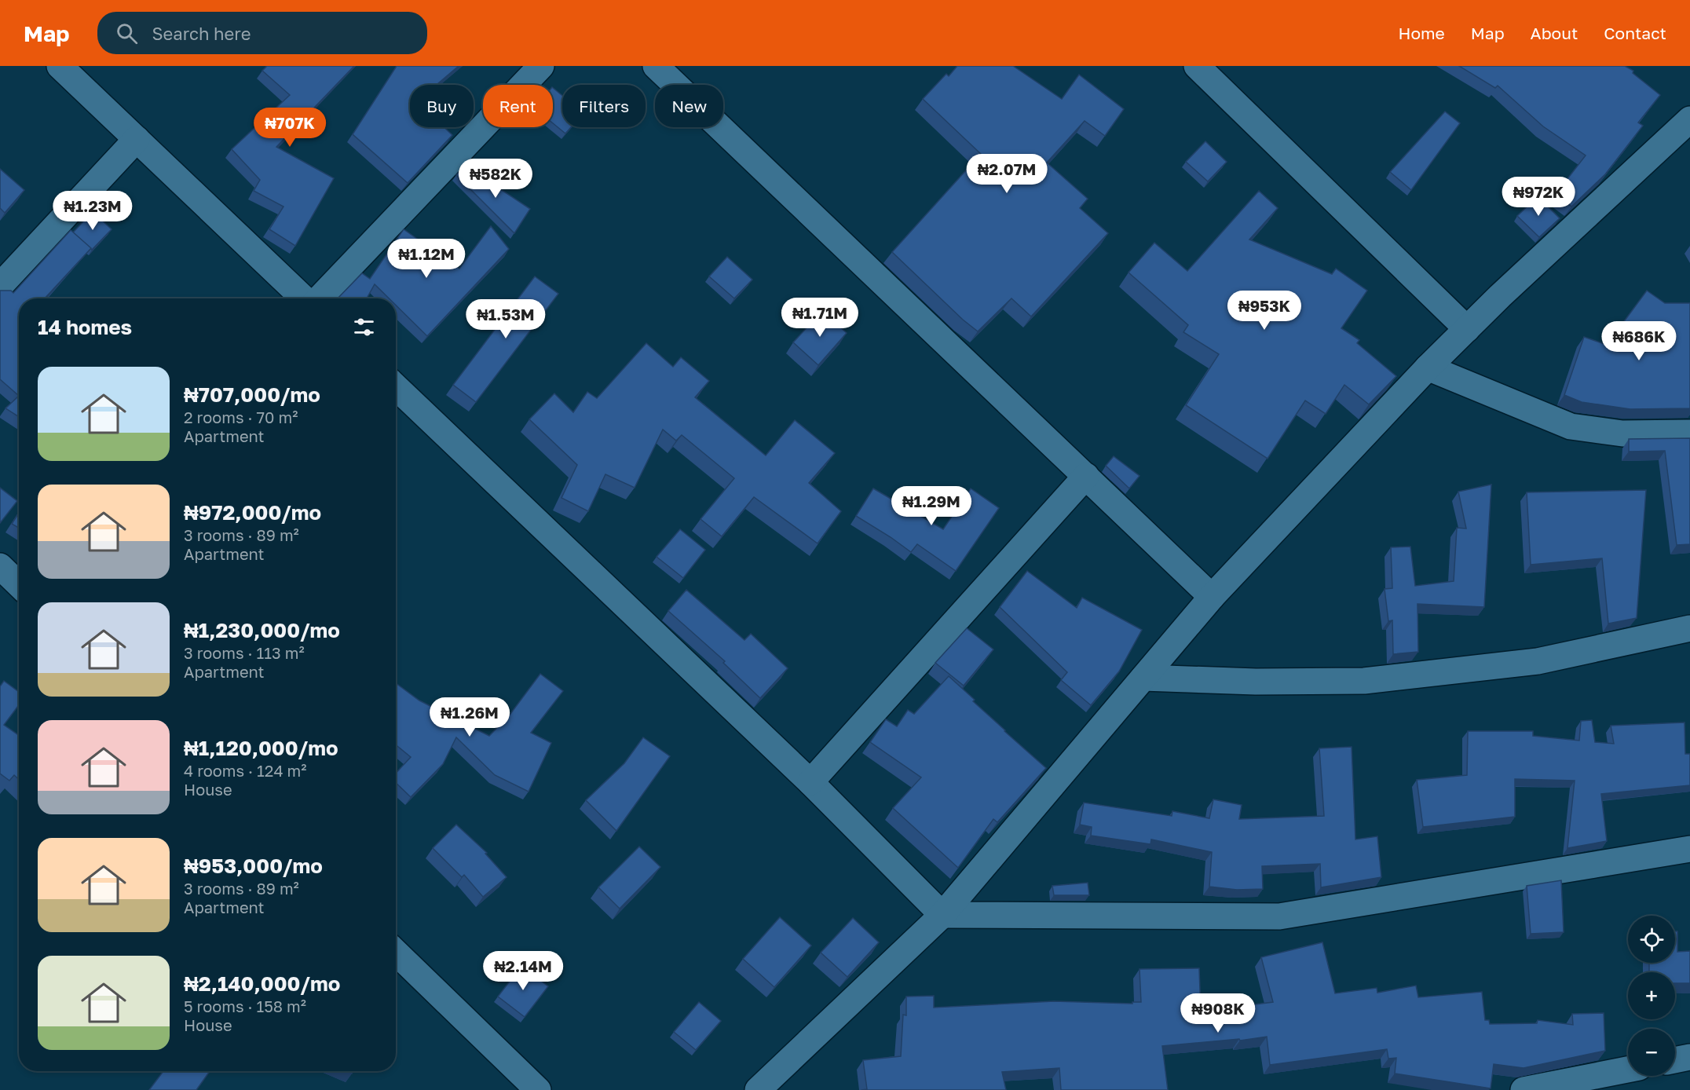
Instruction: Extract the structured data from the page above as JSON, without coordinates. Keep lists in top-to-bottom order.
{
  "page": {
    "header": "Map",
    "search": "Search here",
    "nav": [
      "Home",
      "Map",
      "About",
      "Contact"
    ],
    "chip": [
      "Buy",
      "Rent",
      "Filters",
      "New"
    ],
    "price": [
      "₦707K",
      "₦2.07M",
      "₦582K",
      "₦972K",
      "₦1.23M",
      "₦1.12M",
      "₦953K",
      "₦1.71M",
      "₦1.53M",
      "₦686K",
      "₦1.29M",
      "₦1.26M",
      "₦2.14M",
      "₦908K"
    ],
    "heading": "14 homes",
    "list": [
      {
        "name": "₦707,000/mo",
        "note": "2 rooms · 70 m² · Apartment"
      },
      {
        "name": "₦972,000/mo",
        "note": "3 rooms · 89 m² · Apartment"
      },
      {
        "name": "₦1,230,000/mo",
        "note": "3 rooms · 113 m² · Apartment"
      },
      {
        "name": "₦1,120,000/mo",
        "note": "4 rooms · 124 m² · House"
      },
      {
        "name": "₦953,000/mo",
        "note": "3 rooms · 89 m² · Apartment"
      },
      {
        "name": "₦2,140,000/mo",
        "note": "5 rooms · 158 m² · House"
      }
    ],
    "map_buttons": ["+", "−"]
  }
}
